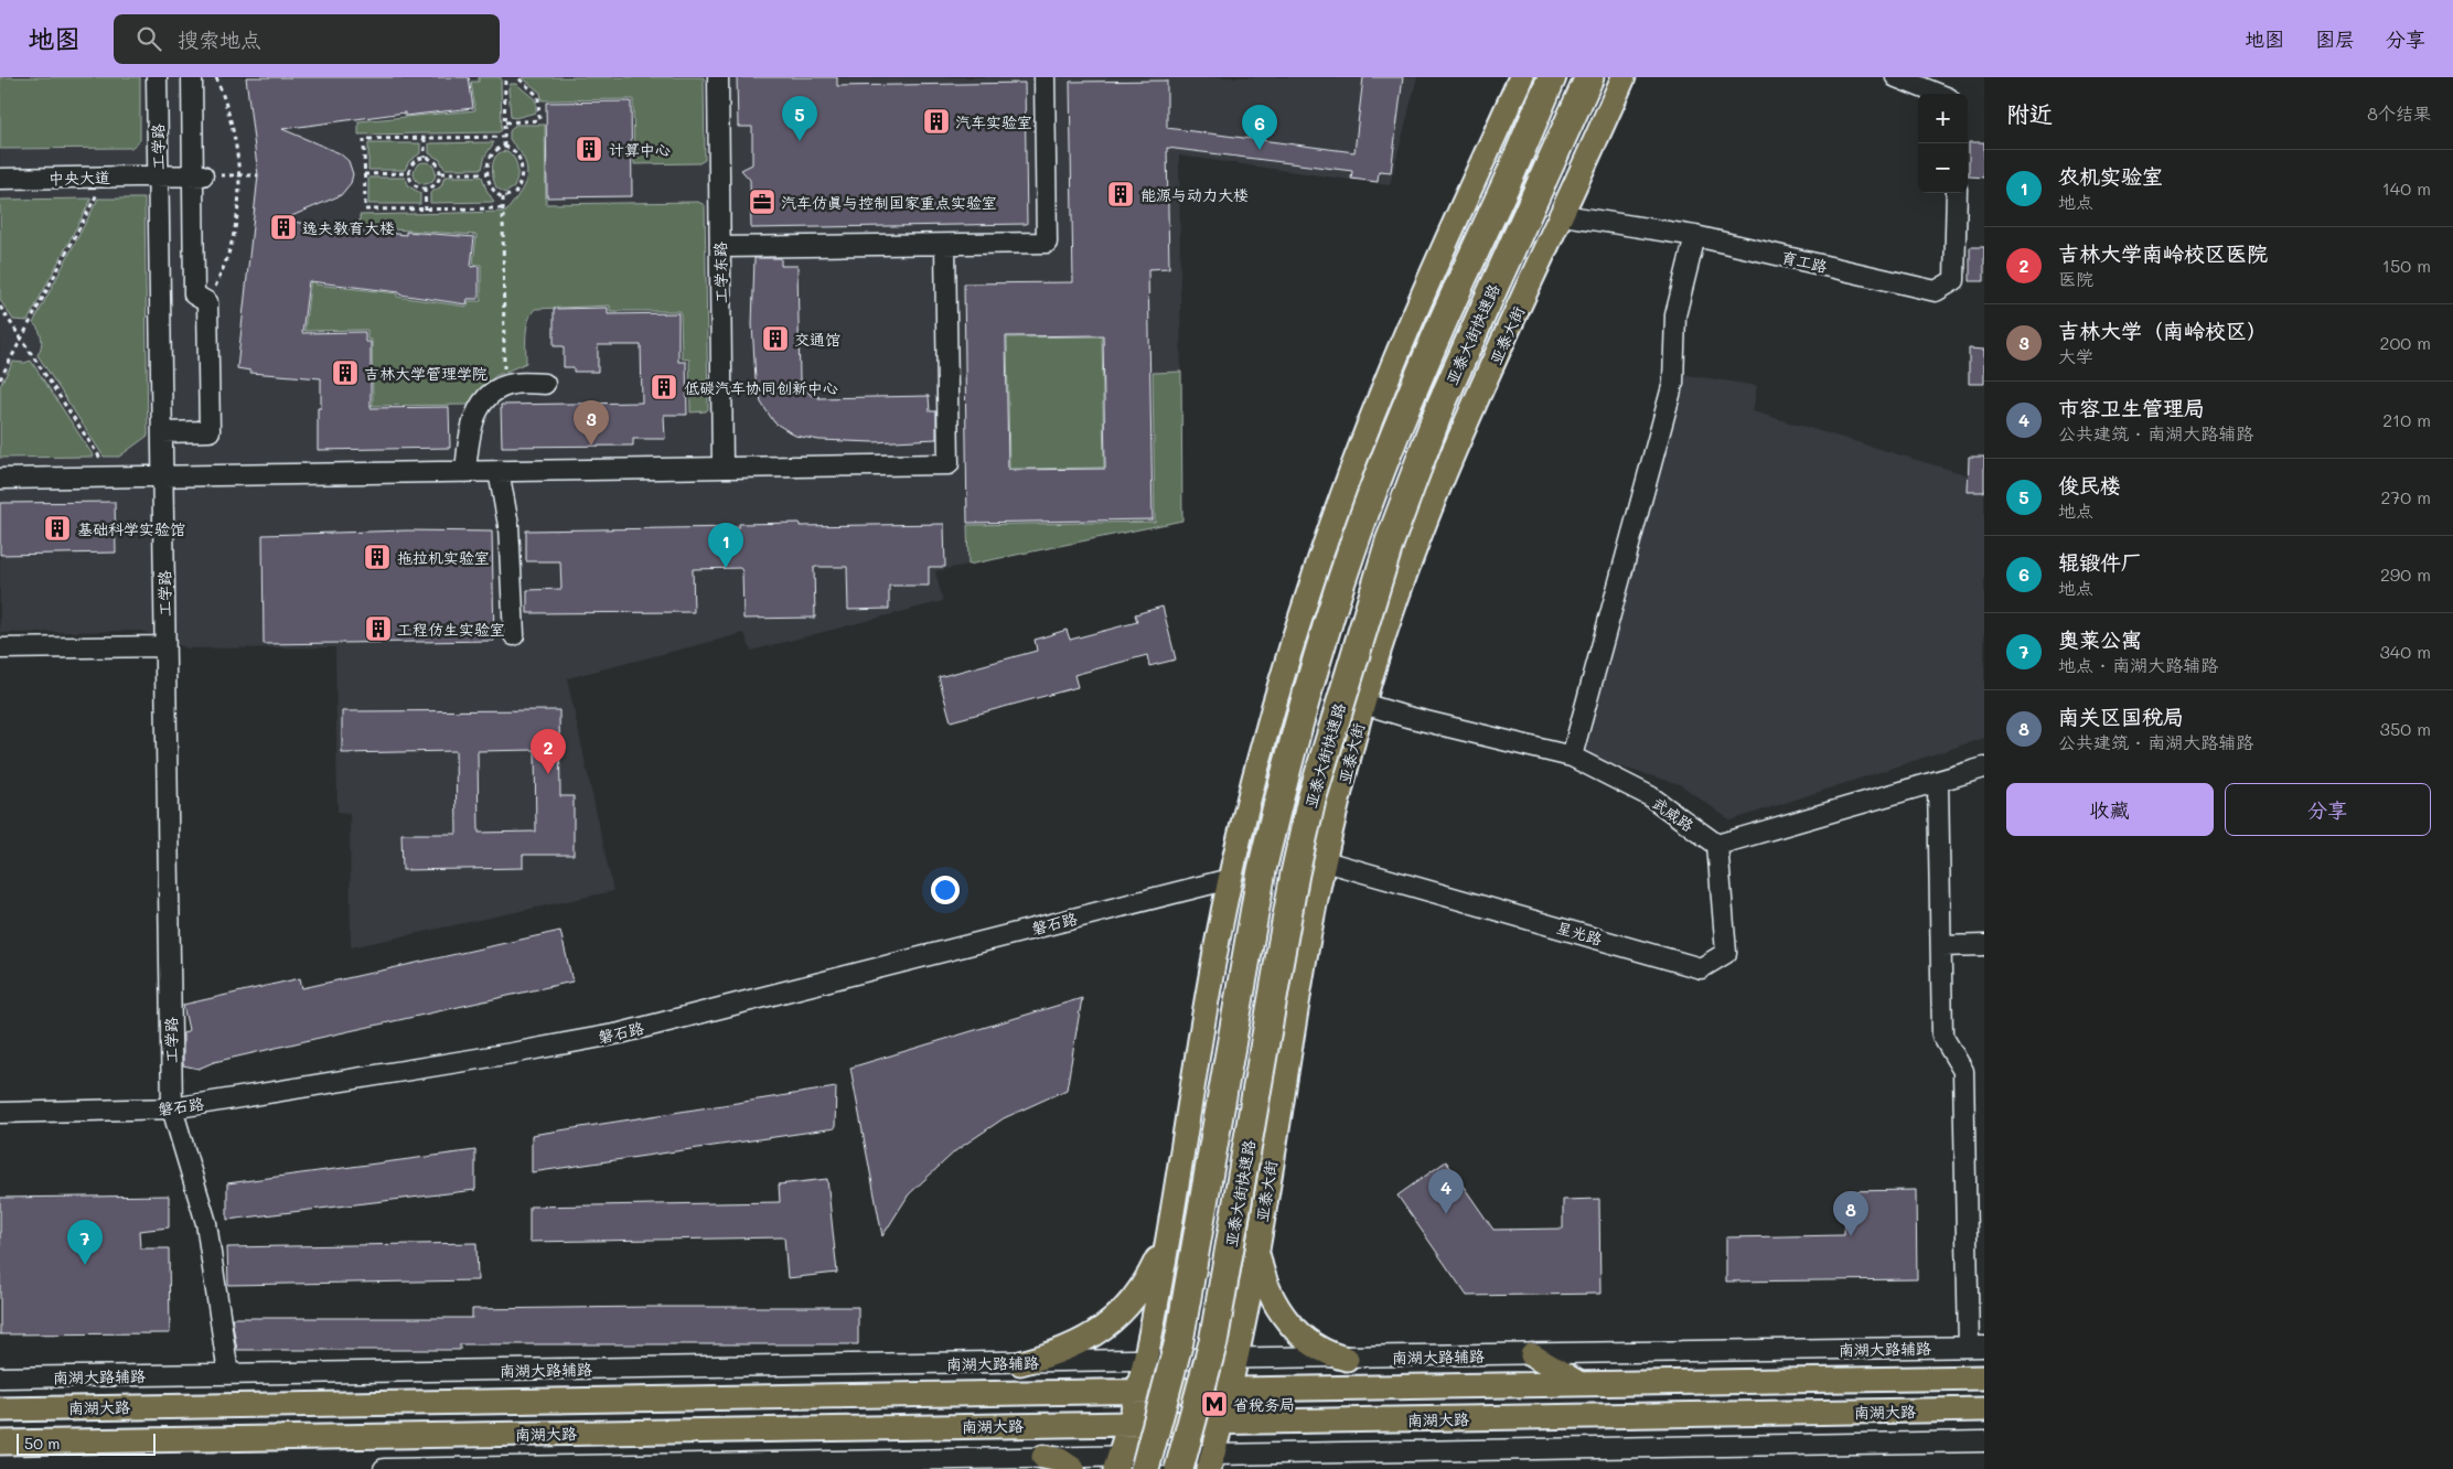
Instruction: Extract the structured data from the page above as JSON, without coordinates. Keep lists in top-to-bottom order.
{
  "streets": {
    "highway": ["亚泰大街快速路"],
    "main road": ["亚泰大街", "南湖大路"],
    "street": [
      "工学路",
      "中央大道",
      "育工路",
      "工学东路",
      "武威路",
      "磐石路",
      "星光路",
      "南湖大路辅路"
    ]
  },
  "crossings": [
    ["工学路", "中央大道"],
    ["工学路", "磐石路"],
    ["工学路", "南湖大路辅路"],
    ["育工路", "亚泰大街"],
    ["亚泰大街", "武威路"],
    ["亚泰大街", "星光路"],
    ["亚泰大街", "南湖大路辅路"],
    ["亚泰大街", "南湖大路"],
    ["武威路", "星光路"]
  ],
  "places": {
    "building": [
      "汽车实验室",
      "计算中心",
      "能源与动力大楼",
      "逸夫教育大楼",
      "交通馆",
      "吉林大学管理学院",
      "低碳汽车协同创新中心",
      "基础科学实验馆",
      "拖拉机实验室",
      "工程仿生实验室"
    ],
    "office": ["汽车仿真与控制国家重点实验室"],
    "metro station": ["省税务局"]
  },
  "scale_bar": "50 m",
  "page": {
    "header": "地图",
    "search": "搜索地点",
    "nav": ["地图", "图层", "分享"],
    "heading": ["附近", "8个结果"],
    "map_buttons": ["+", "−"],
    "pins": [
      "5",
      "6",
      "3",
      "1",
      "2",
      "4",
      "8",
      "7"
    ],
    "list": [
      {
        "mark": "1",
        "name": "农机实验室",
        "note": "地点",
        "value": "140 m"
      },
      {
        "mark": "2",
        "name": "吉林大学南岭校区医院",
        "note": "医院",
        "value": "150 m"
      },
      {
        "mark": "3",
        "name": "吉林大学（南岭校区）",
        "note": "大学",
        "value": "200 m"
      },
      {
        "mark": "4",
        "name": "市容卫生管理局",
        "note": "公共建筑 · 南湖大路辅路",
        "value": "210 m"
      },
      {
        "mark": "5",
        "name": "俊民楼",
        "note": "地点",
        "value": "270 m"
      },
      {
        "mark": "6",
        "name": "辊锻件厂",
        "note": "地点",
        "value": "290 m"
      },
      {
        "mark": "7",
        "name": "奥莱公寓",
        "note": "地点 · 南湖大路辅路",
        "value": "340 m"
      },
      {
        "mark": "8",
        "name": "南关区国税局",
        "note": "公共建筑 · 南湖大路辅路",
        "value": "350 m"
      }
    ],
    "buttons": ["收藏", "分享"],
    "scale": "50 m"
  }
}
